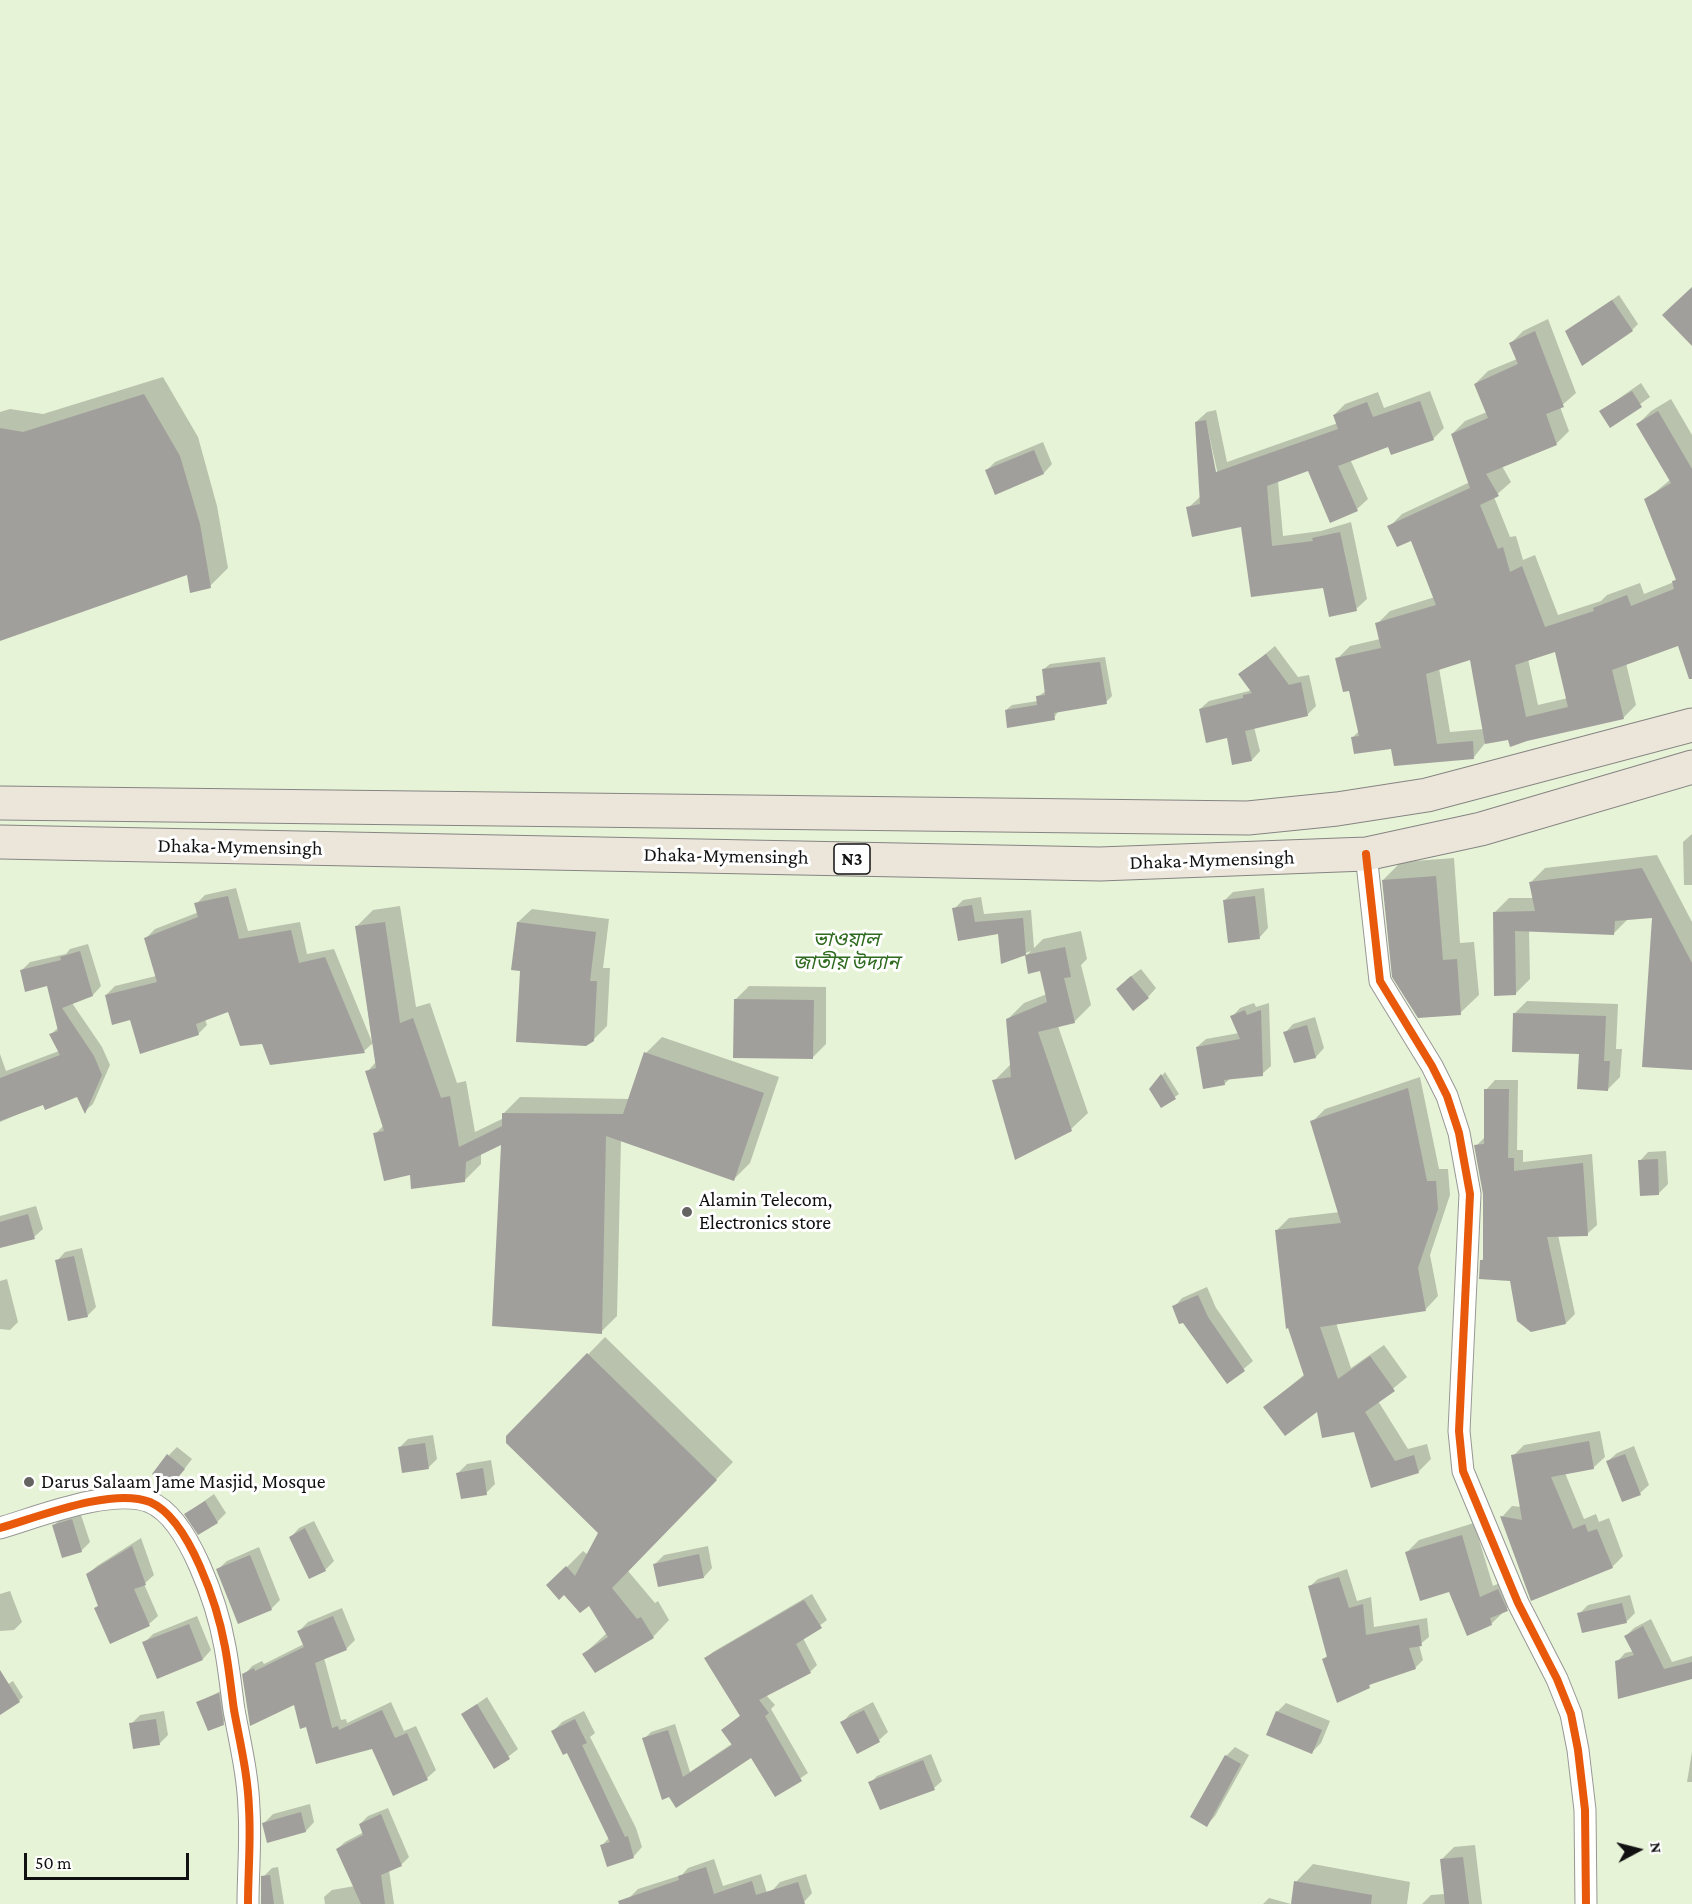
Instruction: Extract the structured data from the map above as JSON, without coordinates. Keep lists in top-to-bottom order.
{
  "streets": {
    "highway": ["Dhaka-Mymensingh", "N3"]
  },
  "parks": ["ভাওয়াল জাতীয় উদ্যান"],
  "places": ["Alamin Telecom, Electronics store", "Darus Salaam Jame Masjid, Mosque"],
  "scale_bar": "50 m",
  "north": "right"
}
